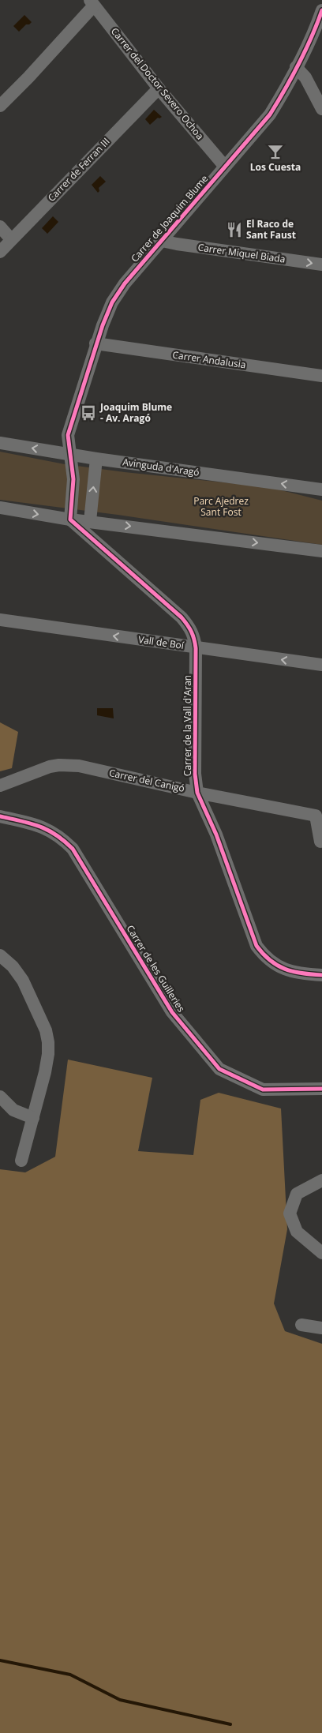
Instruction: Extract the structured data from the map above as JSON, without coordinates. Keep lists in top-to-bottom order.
{
  "streets": {
    "street": [
      "Carrer del Doctor Severo Ochoa",
      "Carrer de Ferran III",
      "Carrer de Joaquim Blume",
      "Carrer Miquel Biada",
      "Carrer Andalusia",
      "Avinguda d'Aragó",
      "Vall de Boí",
      "Carrer de la Vall d'Aran",
      "Carrer del Canigó",
      "Carrer de les Guilleries"
    ]
  },
  "crossings": [
    ["Carrer del Doctor Severo Ochoa", "Carrer de Ferran III"],
    ["Carrer del Doctor Severo Ochoa", "Carrer de Joaquim Blume"],
    ["Carrer de Joaquim Blume", "Carrer Miquel Biada"],
    ["Carrer de Joaquim Blume", "Carrer Andalusia"],
    ["Carrer de Joaquim Blume", "Avinguda d'Aragó"],
    ["Carrer de Joaquim Blume", "Carrer de la Vall d'Aran"],
    ["Vall de Boí", "Carrer de la Vall d'Aran"],
    ["Carrer de la Vall d'Aran", "Carrer del Canigó"]
  ],
  "one_way": ["Carrer Miquel Biada"],
  "parks": ["Parc Ajedrez Sant Fost"],
  "places": {
    "bar": ["Los Cuesta"],
    "restaurant": ["El Raco de Sant Faust"],
    "bus stop": ["Joaquim Blume - Av. Aragó"]
  }
}
